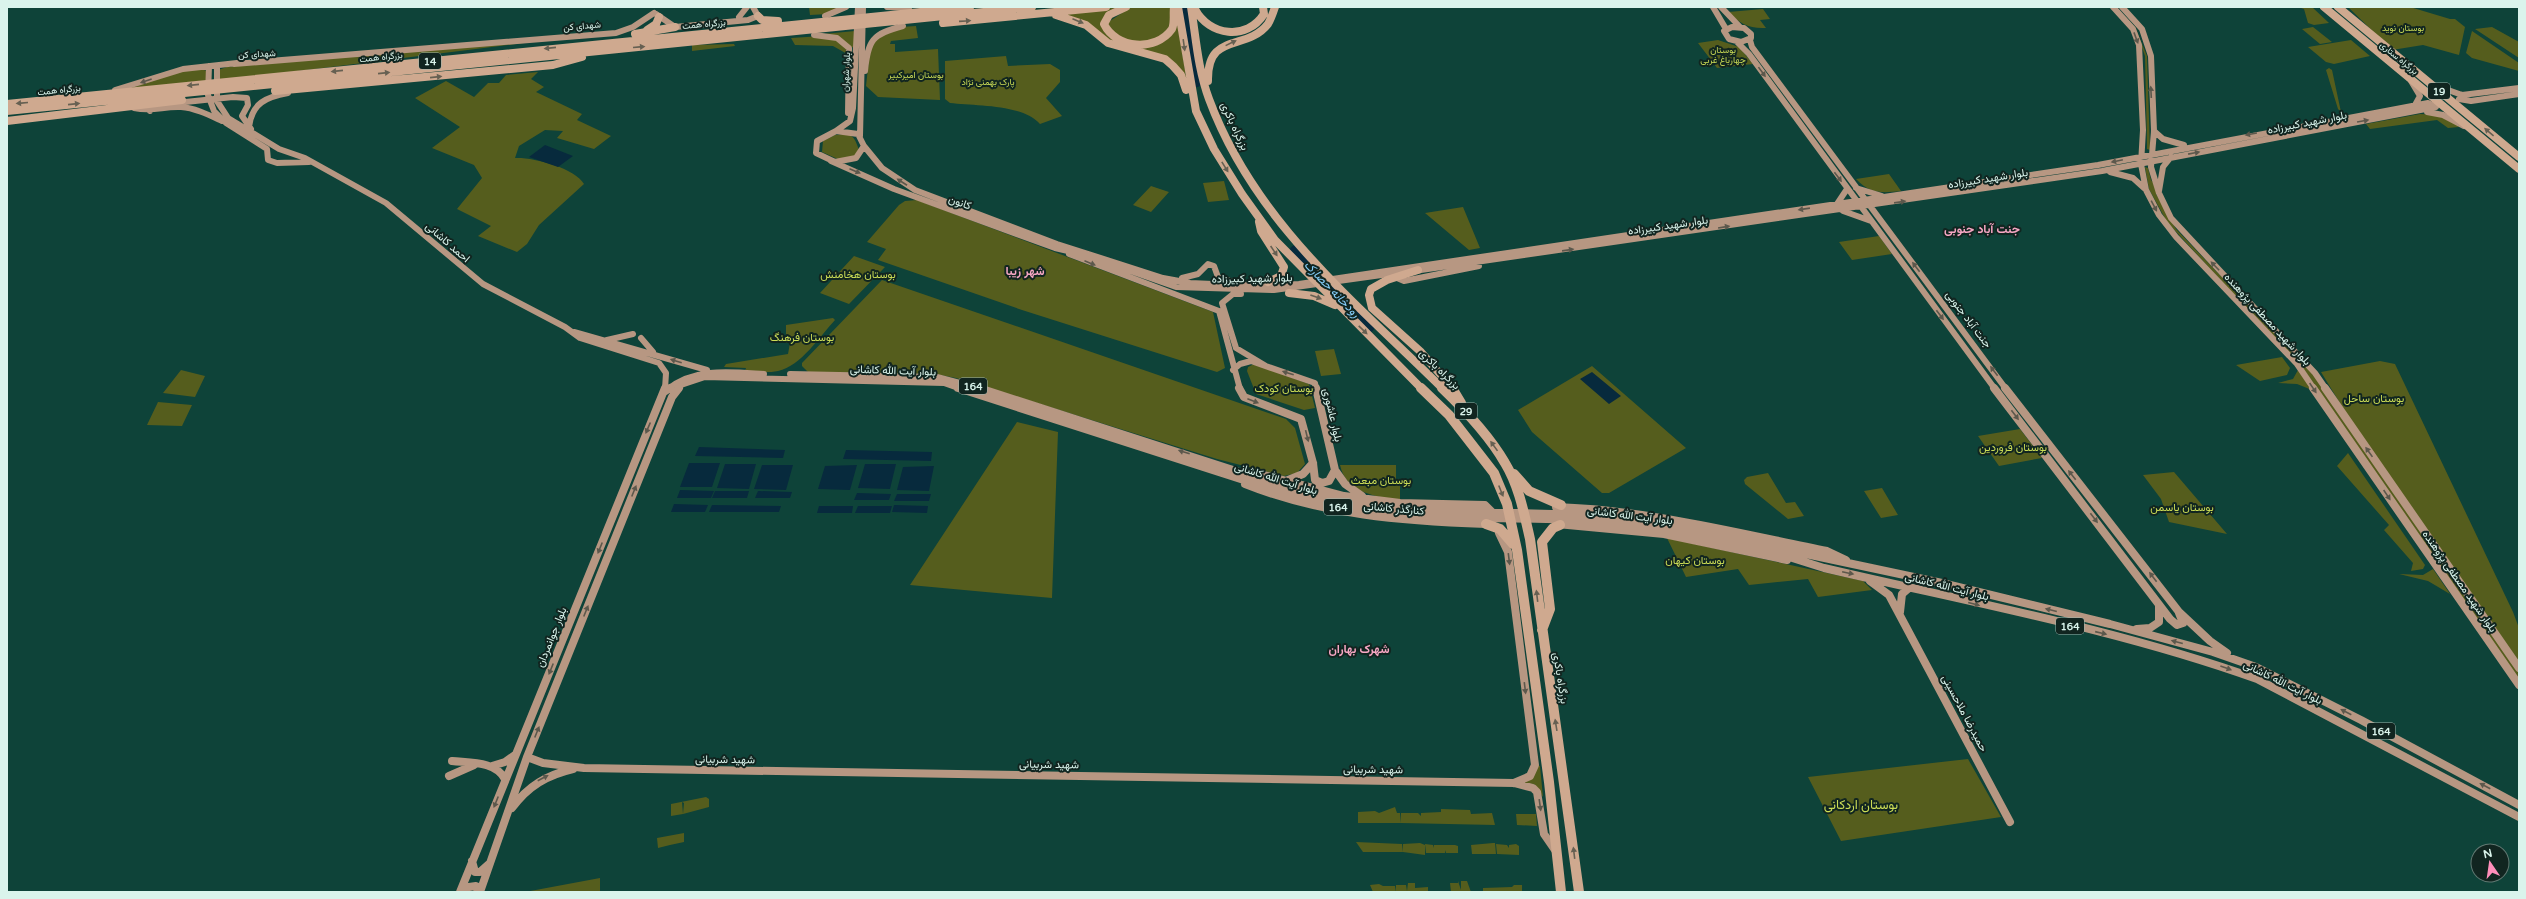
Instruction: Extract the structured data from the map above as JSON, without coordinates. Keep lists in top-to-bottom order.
{
  "streets": {
    "highway": [
      "بزرگراه همت",
      "بزرگراه ستاری",
      "14",
      "19",
      "بزرگراه باکری",
      "29"
    ],
    "main road": [
      "شهدای کن",
      "بلوار شهران",
      "بلوار شهید کبیرزاده",
      "کانون",
      "احمد کاشانی",
      "جنت آباد جنوبی",
      "بلوار شهید مصطفی پژوهنده",
      "بلوار آیت الله کاشانی",
      "164",
      "بلوار عاشوری",
      "کنارگذر کاشانی",
      "بلوار جوانمردان",
      "حمیدرضا ملاحسینی",
      "شهید شربیانی"
    ]
  },
  "crossings": [
    ["بزرگراه همت", "14"],
    ["شهدای کن", "احمد کاشانی"],
    ["بلوار شهران", "کانون"],
    ["بلوار شهید کبیرزاده", "کانون"],
    ["بلوار شهید کبیرزاده", "جنت آباد جنوبی"],
    ["بلوار شهید کبیرزاده", "بلوار شهید مصطفی پژوهنده"],
    ["احمد کاشانی", "بلوار آیت الله کاشانی"],
    ["احمد کاشانی", "بلوار جوانمردان"],
    ["جنت آباد جنوبی", "بلوار آیت الله کاشانی"],
    ["بلوار آیت الله کاشانی", "کنارگذر کاشانی"],
    ["بلوار آیت الله کاشانی", "بلوار جوانمردان"],
    ["بلوار آیت الله کاشانی", "حمیدرضا ملاحسینی"],
    ["29", "شهید شربیانی"],
    ["بلوار جوانمردان", "شهید شربیانی"]
  ],
  "one_way": ["بلوار عاشوری"],
  "districts": ["جنت‌ آباد جنوبی", "شهر زیبا", "شهرک بهاران"],
  "water": ["رودخانه حصارک"],
  "parks": [
    "بوستان نوید",
    "بوستان چهارباغ غربی",
    "بوستان امیرکبیر",
    "پارک بهمنی نژاد",
    "بوستان هخامنش",
    "بوستان فرهنگ",
    "بوستان کودک",
    "بوستان ساحل",
    "بوستان فروردین",
    "بوستان مبعث",
    "بوستان یاسمن",
    "بوستان کیهان",
    "بوستان اردکانی"
  ],
  "north": "top"
}
